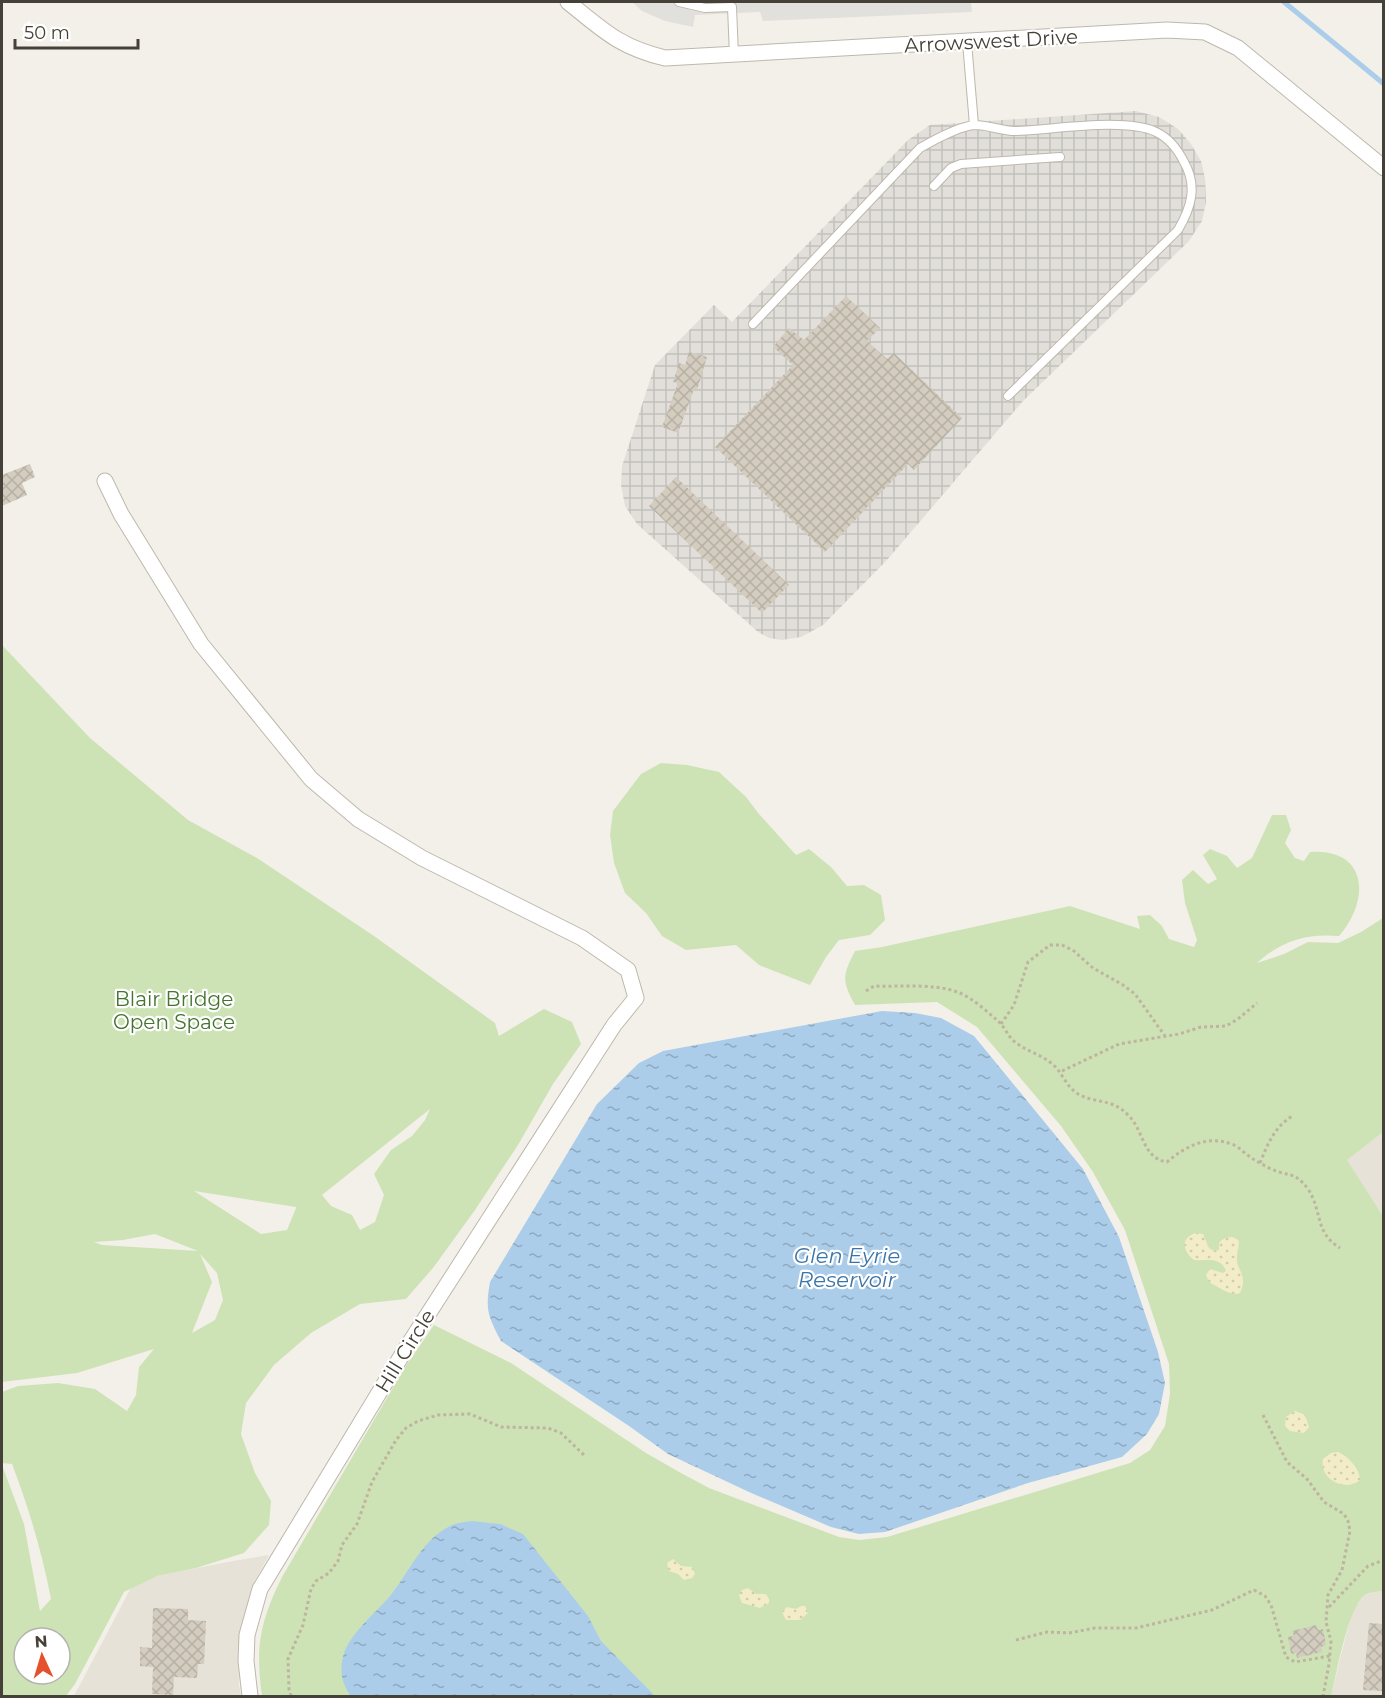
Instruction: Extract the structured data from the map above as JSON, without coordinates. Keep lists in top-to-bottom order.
{
  "streets": {
    "street": ["Arrowswest Drive", "Hill Circle"]
  },
  "water": ["Glen Eyrie Reservoir"],
  "parks": ["Blair Bridge Open Space"],
  "scale_bar": "50 m",
  "north": "top"
}
